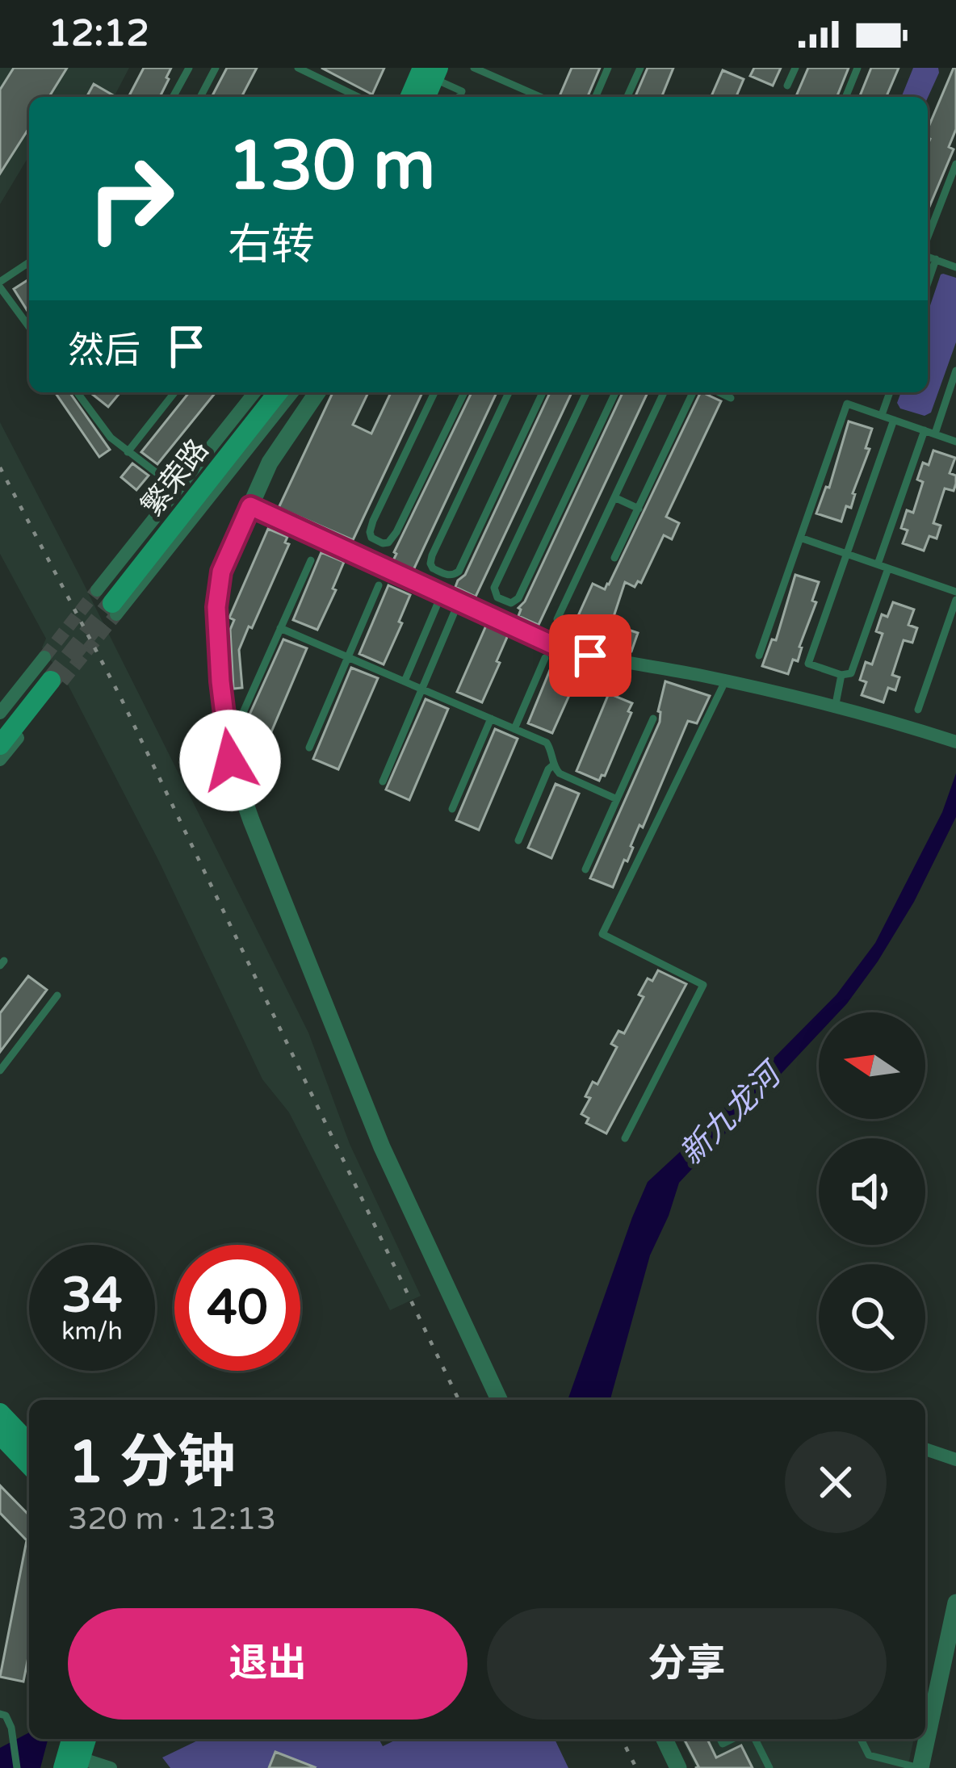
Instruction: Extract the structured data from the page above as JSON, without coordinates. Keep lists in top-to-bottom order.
{
  "streets": {
    "main road": ["繁荣路"]
  },
  "water": ["新九龙河"],
  "north": "left",
  "page": {
    "status": "12:12",
    "turn": ["130 m", "右转"],
    "then": "然后",
    "speed": "34 km/h",
    "limit": "40",
    "heading": ["1 分钟", "320 m · 12:13"],
    "buttons": ["退出", "分享"]
  }
}
